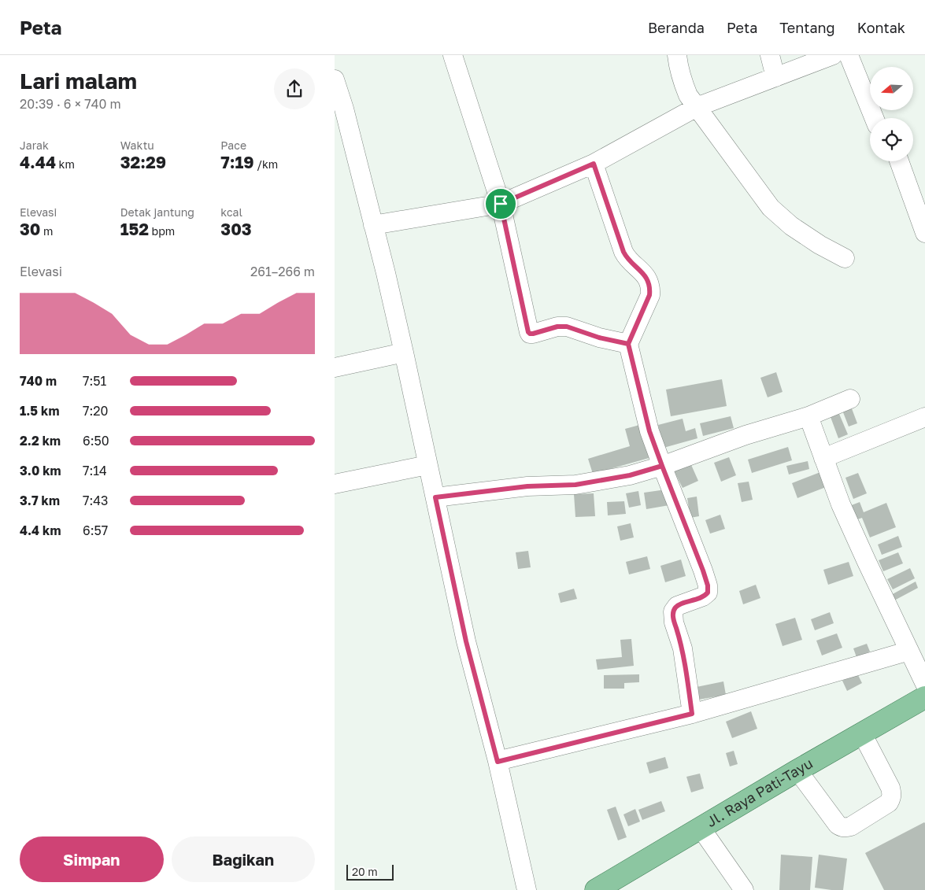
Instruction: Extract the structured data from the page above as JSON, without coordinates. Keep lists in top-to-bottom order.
{
  "streets": {
    "main road": ["Jl. Raya Pati-Tayu"]
  },
  "scale_bar": "20 m",
  "north": "left",
  "page": {
    "header": "Peta",
    "nav": [
      "Beranda",
      "Peta",
      "Tentang",
      "Kontak"
    ],
    "heading": ["Lari malam", "20:39 · 6 × 740 m"],
    "stats": [
      ["Jarak", "4.44 km"],
      ["Waktu", "32:29"],
      ["Pace", "7:19 /km"],
      ["Elevasi", "30 m"],
      ["Detak jantung", "152 bpm"],
      ["kcal", "303"]
    ],
    "chart": ["Elevasi", "261–266 m"],
    "list": [
      {
        "name": "740 m",
        "note": "7:51"
      },
      {
        "name": "1.5 km",
        "note": "7:20"
      },
      {
        "name": "2.2 km",
        "note": "6:50"
      },
      {
        "name": "3.0 km",
        "note": "7:14"
      },
      {
        "name": "3.7 km",
        "note": "7:43"
      },
      {
        "name": "4.4 km",
        "note": "6:57"
      }
    ],
    "buttons": ["Simpan", "Bagikan"],
    "scale": "20 m"
  }
}
